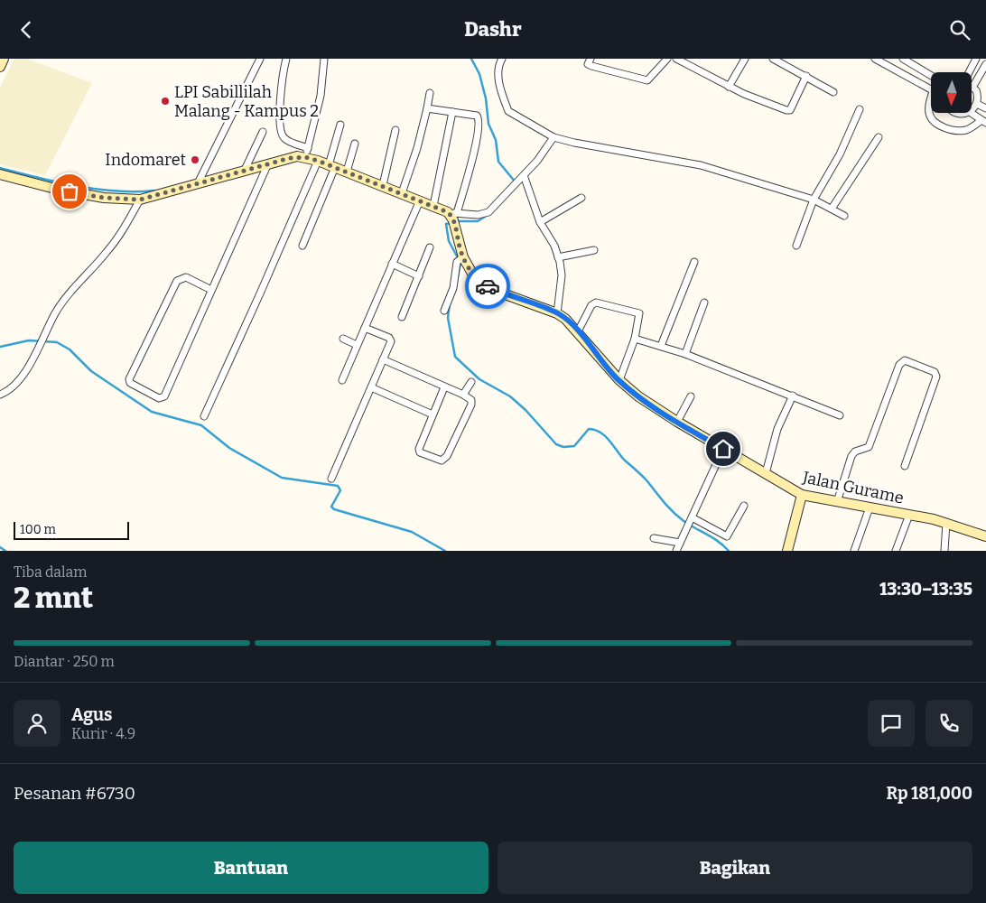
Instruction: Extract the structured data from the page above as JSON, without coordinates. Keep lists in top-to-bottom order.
{
  "streets": {
    "street": ["Jalan Gurame"]
  },
  "places": ["LPI Sabillilah Malang - Kampus 2", "Indomaret"],
  "scale_bar": "100 m",
  "north": "bottom",
  "page": {
    "header": "Dashr",
    "scale": "100 m",
    "heading": ["2 mnt", "Tiba dalam", "13:30–13:35"],
    "panel": [
      "Agus",
      "Kurir · 4.9",
      "Pesanan #6730",
      "Rp 181,000"
    ],
    "bar": "Diantar · 250 m",
    "buttons": ["Bantuan", "Bagikan"]
  }
}
